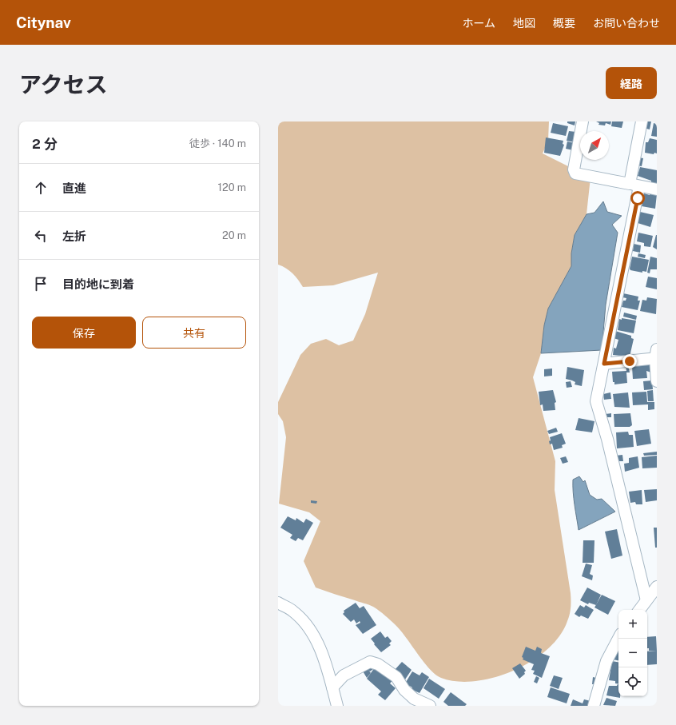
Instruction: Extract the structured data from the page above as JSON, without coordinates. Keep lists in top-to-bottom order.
{
  "north": "top right",
  "page": {
    "header": "Citynav",
    "nav": [
      "ホーム",
      "地図",
      "概要",
      "お問い合わせ"
    ],
    "title": "アクセス",
    "buttons": [
      "経路",
      ["保存", "共有"]
    ],
    "heading": ["2 分", "徒歩 · 140 m"],
    "list": [
      ["直進", "120 m"],
      ["左折", "20 m"],
      "目的地に到着"
    ],
    "map_buttons": ["+", "−"]
  }
}
